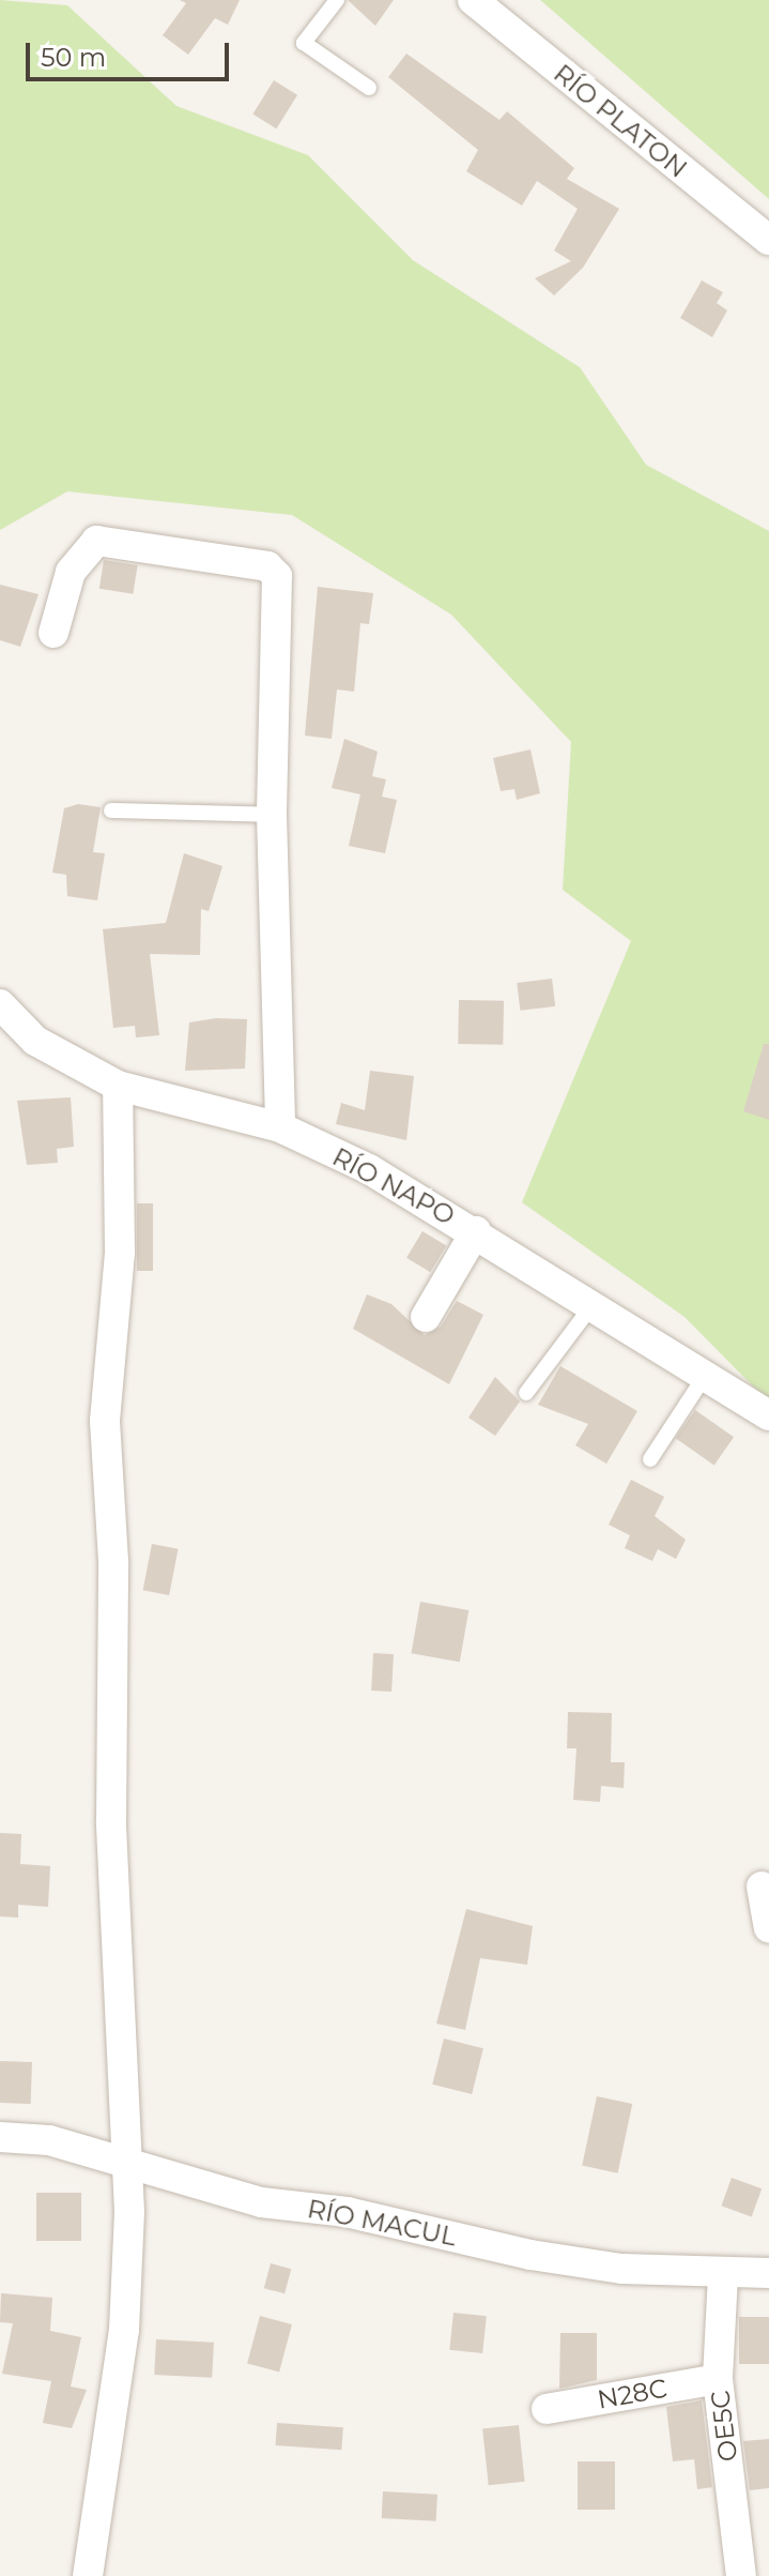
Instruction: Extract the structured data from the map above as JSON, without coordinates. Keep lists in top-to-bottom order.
{
  "streets": {
    "street": [
      "RÍO PLATON",
      "RÍO NAPO",
      "RÍO MACUL",
      "N28C",
      "OE5C"
    ]
  },
  "crossings": [
    ["RÍO MACUL", "OE5C"],
    ["N28C", "OE5C"]
  ],
  "scale_bar": "50 m"
}
